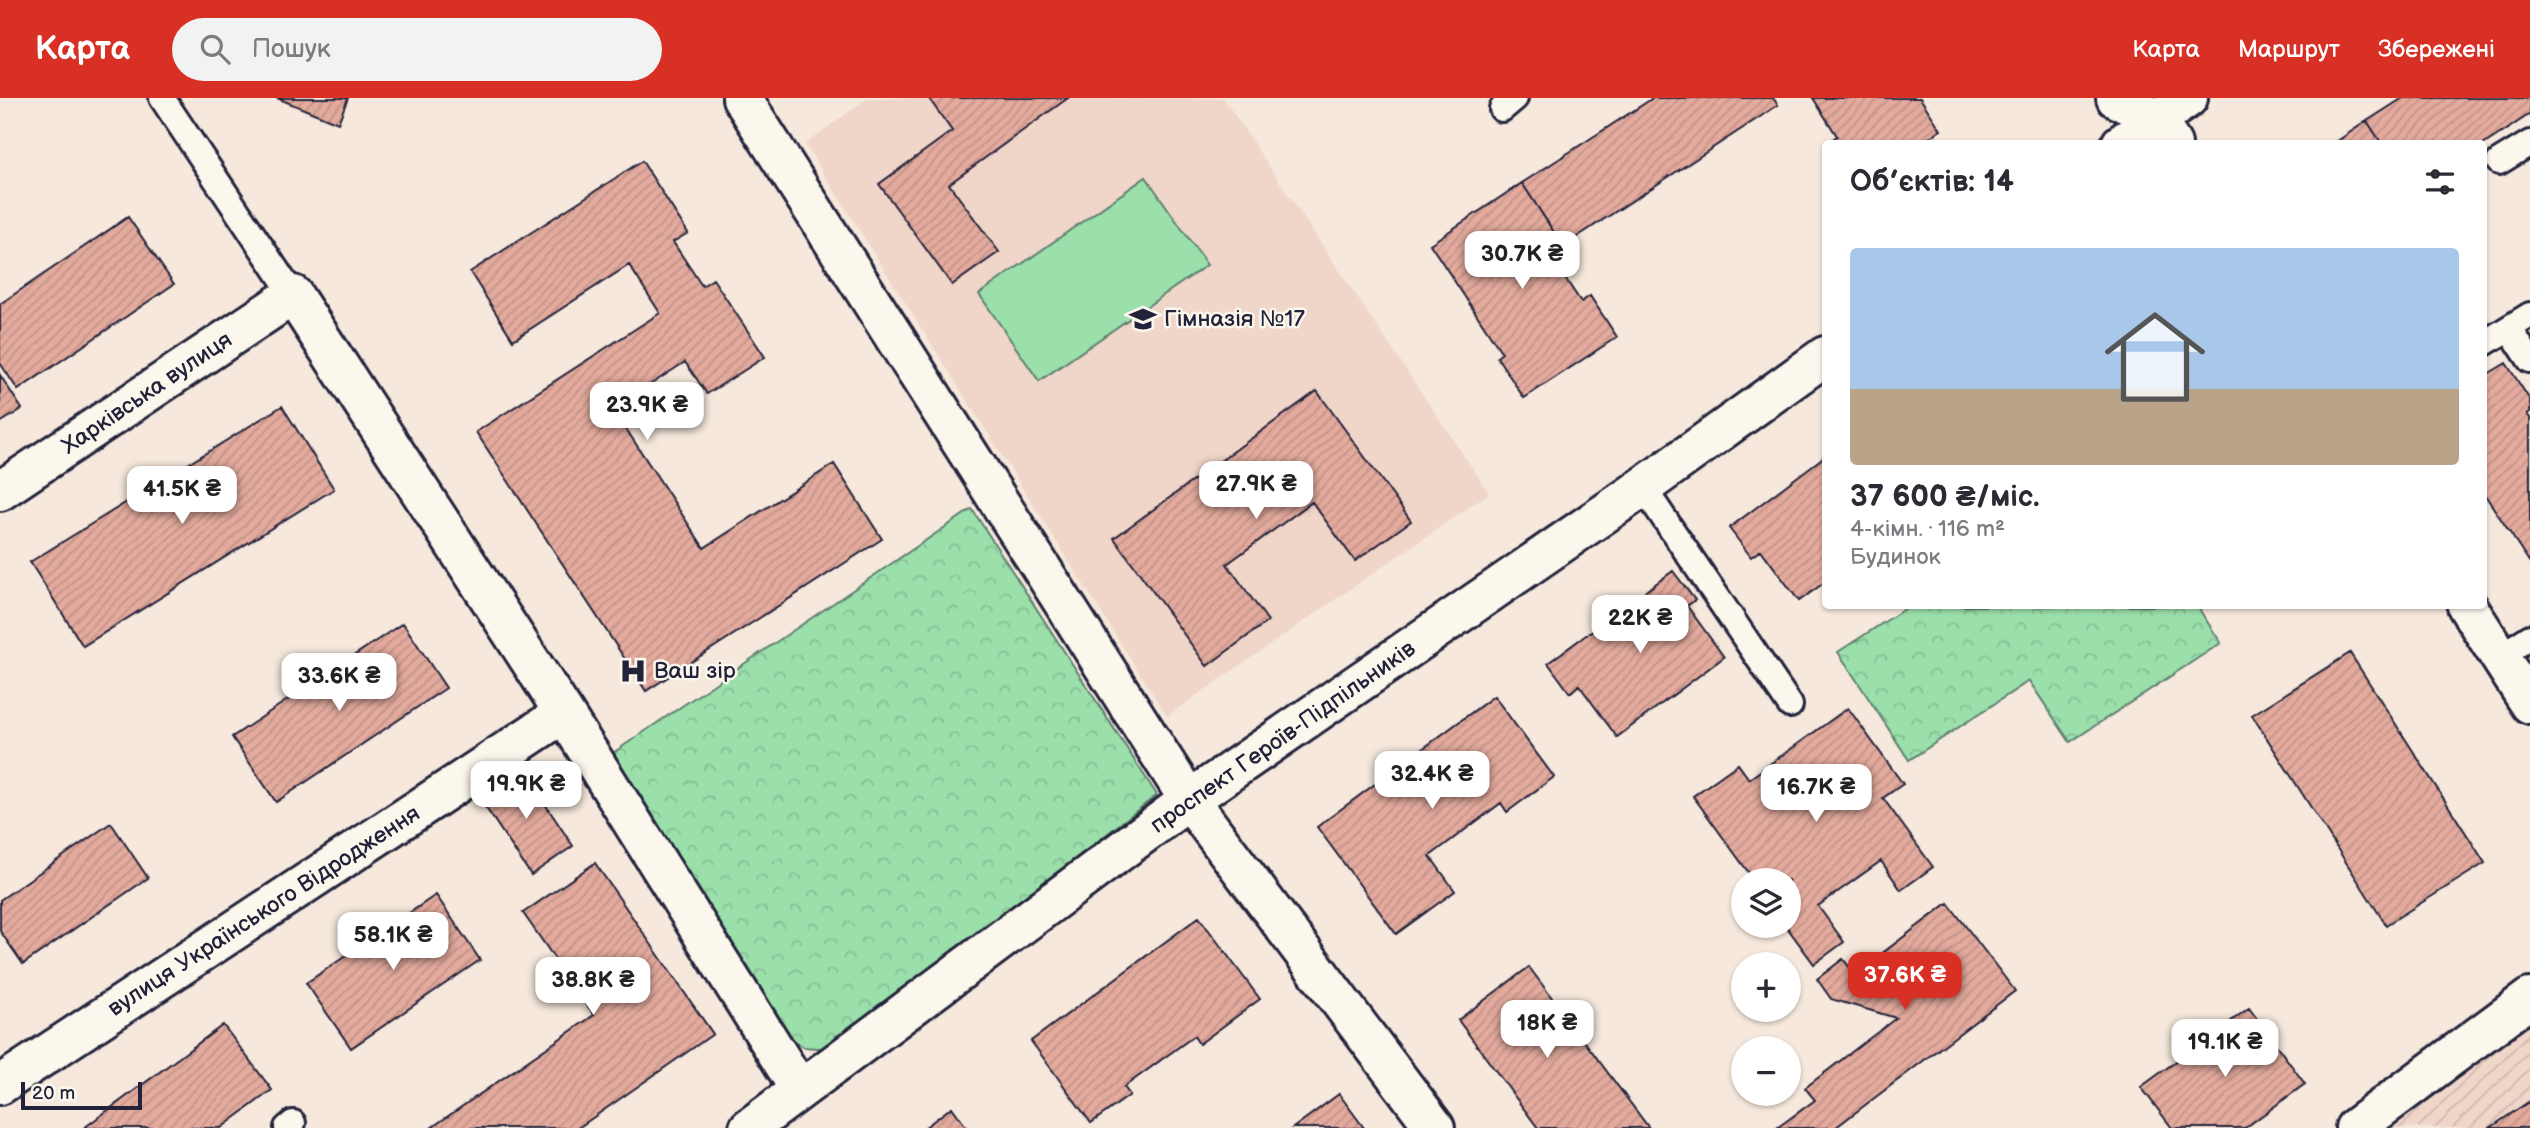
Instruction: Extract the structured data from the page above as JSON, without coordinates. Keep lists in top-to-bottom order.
{
  "streets": {
    "street": ["Харківська вулиця", "проспект Героїв-Підпільників", "вулиця Українського Відродження"]
  },
  "places": {
    "school or university": ["Гімназія №17"],
    "hospital": ["Ваш зір"]
  },
  "scale_bar": "20 m",
  "page": {
    "header": "Карта",
    "search": "Пошук",
    "nav": ["Карта", "Маршрут", "Збережені"],
    "heading": "Об’єктів: 14",
    "list": [
      {
        "name": "37 600 ₴/міс.",
        "note": "4-кімн. · 116 m² · Будинок"
      }
    ],
    "price": [
      "30.7K ₴",
      "23.9K ₴",
      "27.9K ₴",
      "41.5K ₴",
      "22K ₴",
      "33.6K ₴",
      "32.4K ₴",
      "19.9K ₴",
      "16.7K ₴",
      "58.1K ₴",
      "37.6K ₴",
      "38.8K ₴",
      "18K ₴",
      "19.1K ₴"
    ],
    "map_buttons": ["+", "−"],
    "scale": "20 m"
  }
}
